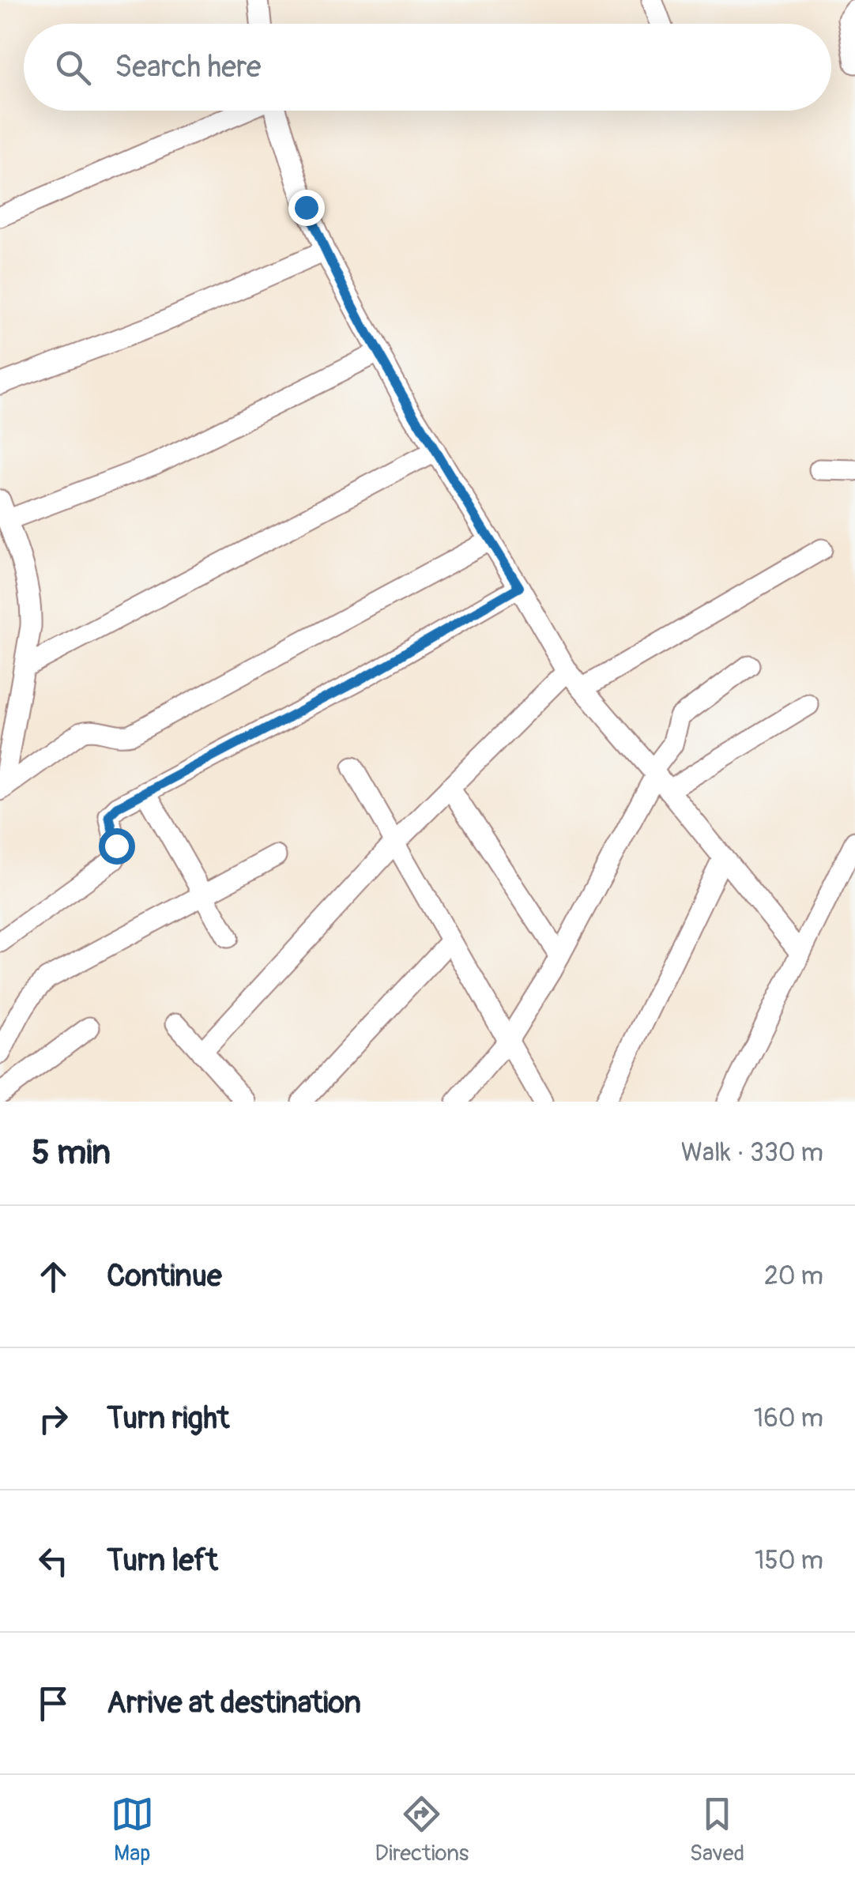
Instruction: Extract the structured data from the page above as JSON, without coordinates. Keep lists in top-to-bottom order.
{
  "page": {
    "search": "Search here",
    "heading": ["5 min", "Walk · 330 m"],
    "list": [
      ["Continue", "20 m"],
      ["Turn right", "160 m"],
      ["Turn left", "150 m"],
      "Arrive at destination"
    ],
    "nav": ["Map", "Directions", "Saved"]
  }
}
